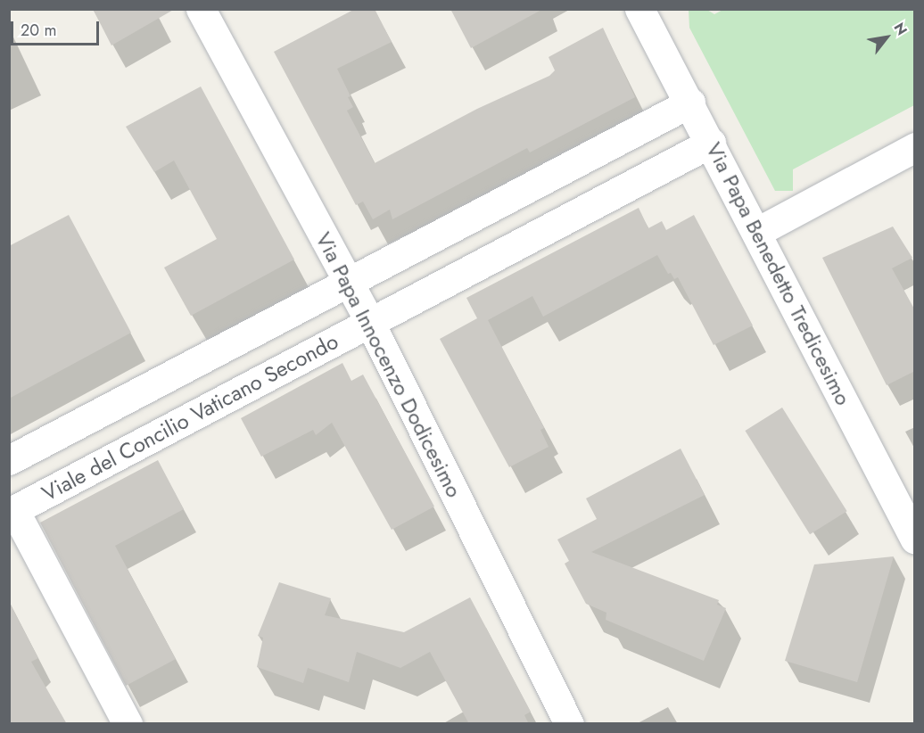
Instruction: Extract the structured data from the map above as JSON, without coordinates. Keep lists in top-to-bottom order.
{
  "streets": {
    "street": ["Via Papa Benedetto Tredicesimo", "Via Papa Innocenzo Dodicesimo", "Viale del Concilio Vaticano Secondo"]
  },
  "crossings": [
    ["Via Papa Benedetto Tredicesimo", "Viale del Concilio Vaticano Secondo"],
    ["Via Papa Innocenzo Dodicesimo", "Viale del Concilio Vaticano Secondo"]
  ],
  "scale_bar": "20 m",
  "north": "top right"
}
